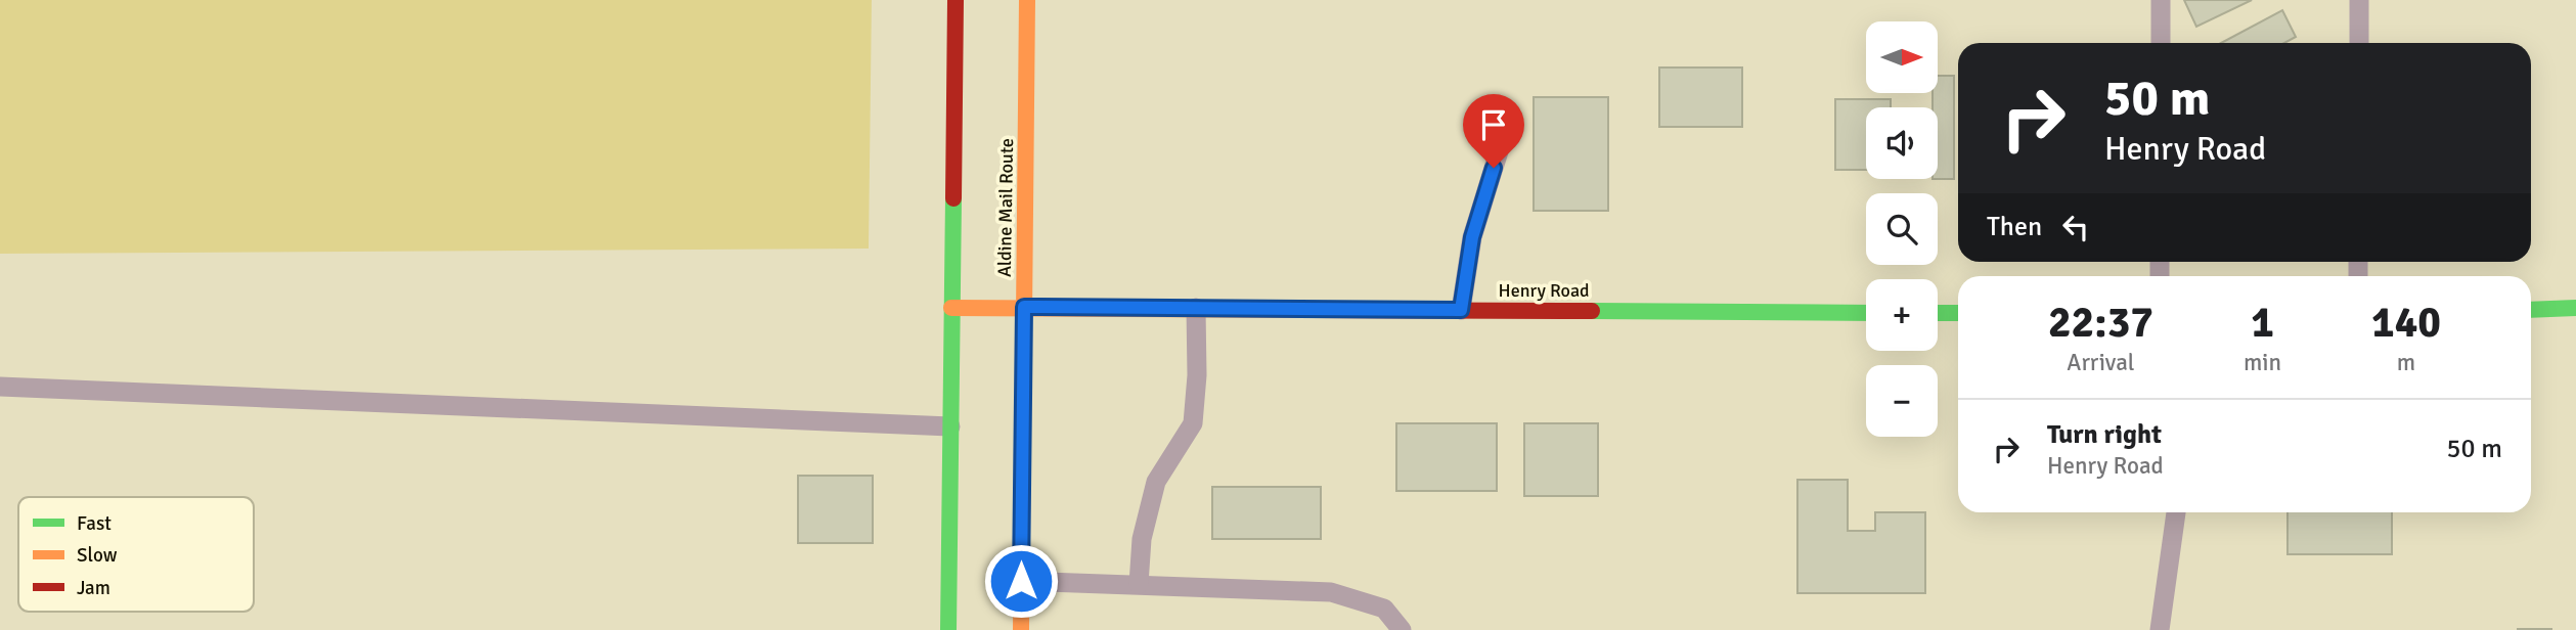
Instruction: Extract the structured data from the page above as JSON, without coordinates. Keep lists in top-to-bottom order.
{
  "streets": {
    "main road": ["Aldine Mail Route", "Henry Road"]
  },
  "crossings": [
    ["Aldine Mail Route", "Henry Road"]
  ],
  "legend": ["Fast", "Slow", "Jam"],
  "north": "right",
  "page": {
    "map_buttons": ["+", "−"],
    "turn": ["50 m", "Henry Road"],
    "then": "Then",
    "eta": [
      "22:37",
      "Arrival",
      "1",
      "min",
      "140",
      "m"
    ],
    "list": [
      {
        "name": "Turn right",
        "note": "Henry Road",
        "value": "50 m"
      }
    ]
  }
}
